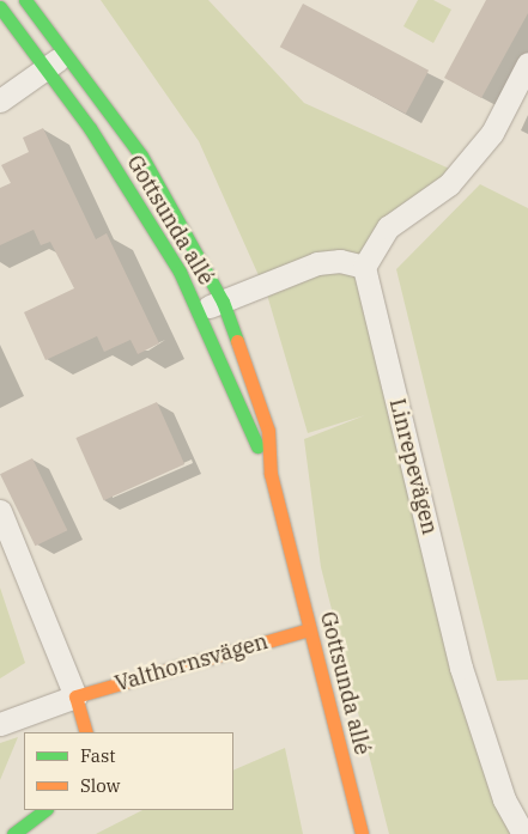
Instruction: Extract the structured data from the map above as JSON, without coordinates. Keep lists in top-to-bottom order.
{
  "streets": {
    "street": ["Gottsunda allé", "Linrepevägen", "Valthornsvägen"]
  },
  "crossings": [
    ["Gottsunda allé", "Valthornsvägen"]
  ],
  "legend": ["Fast", "Slow"]
}
